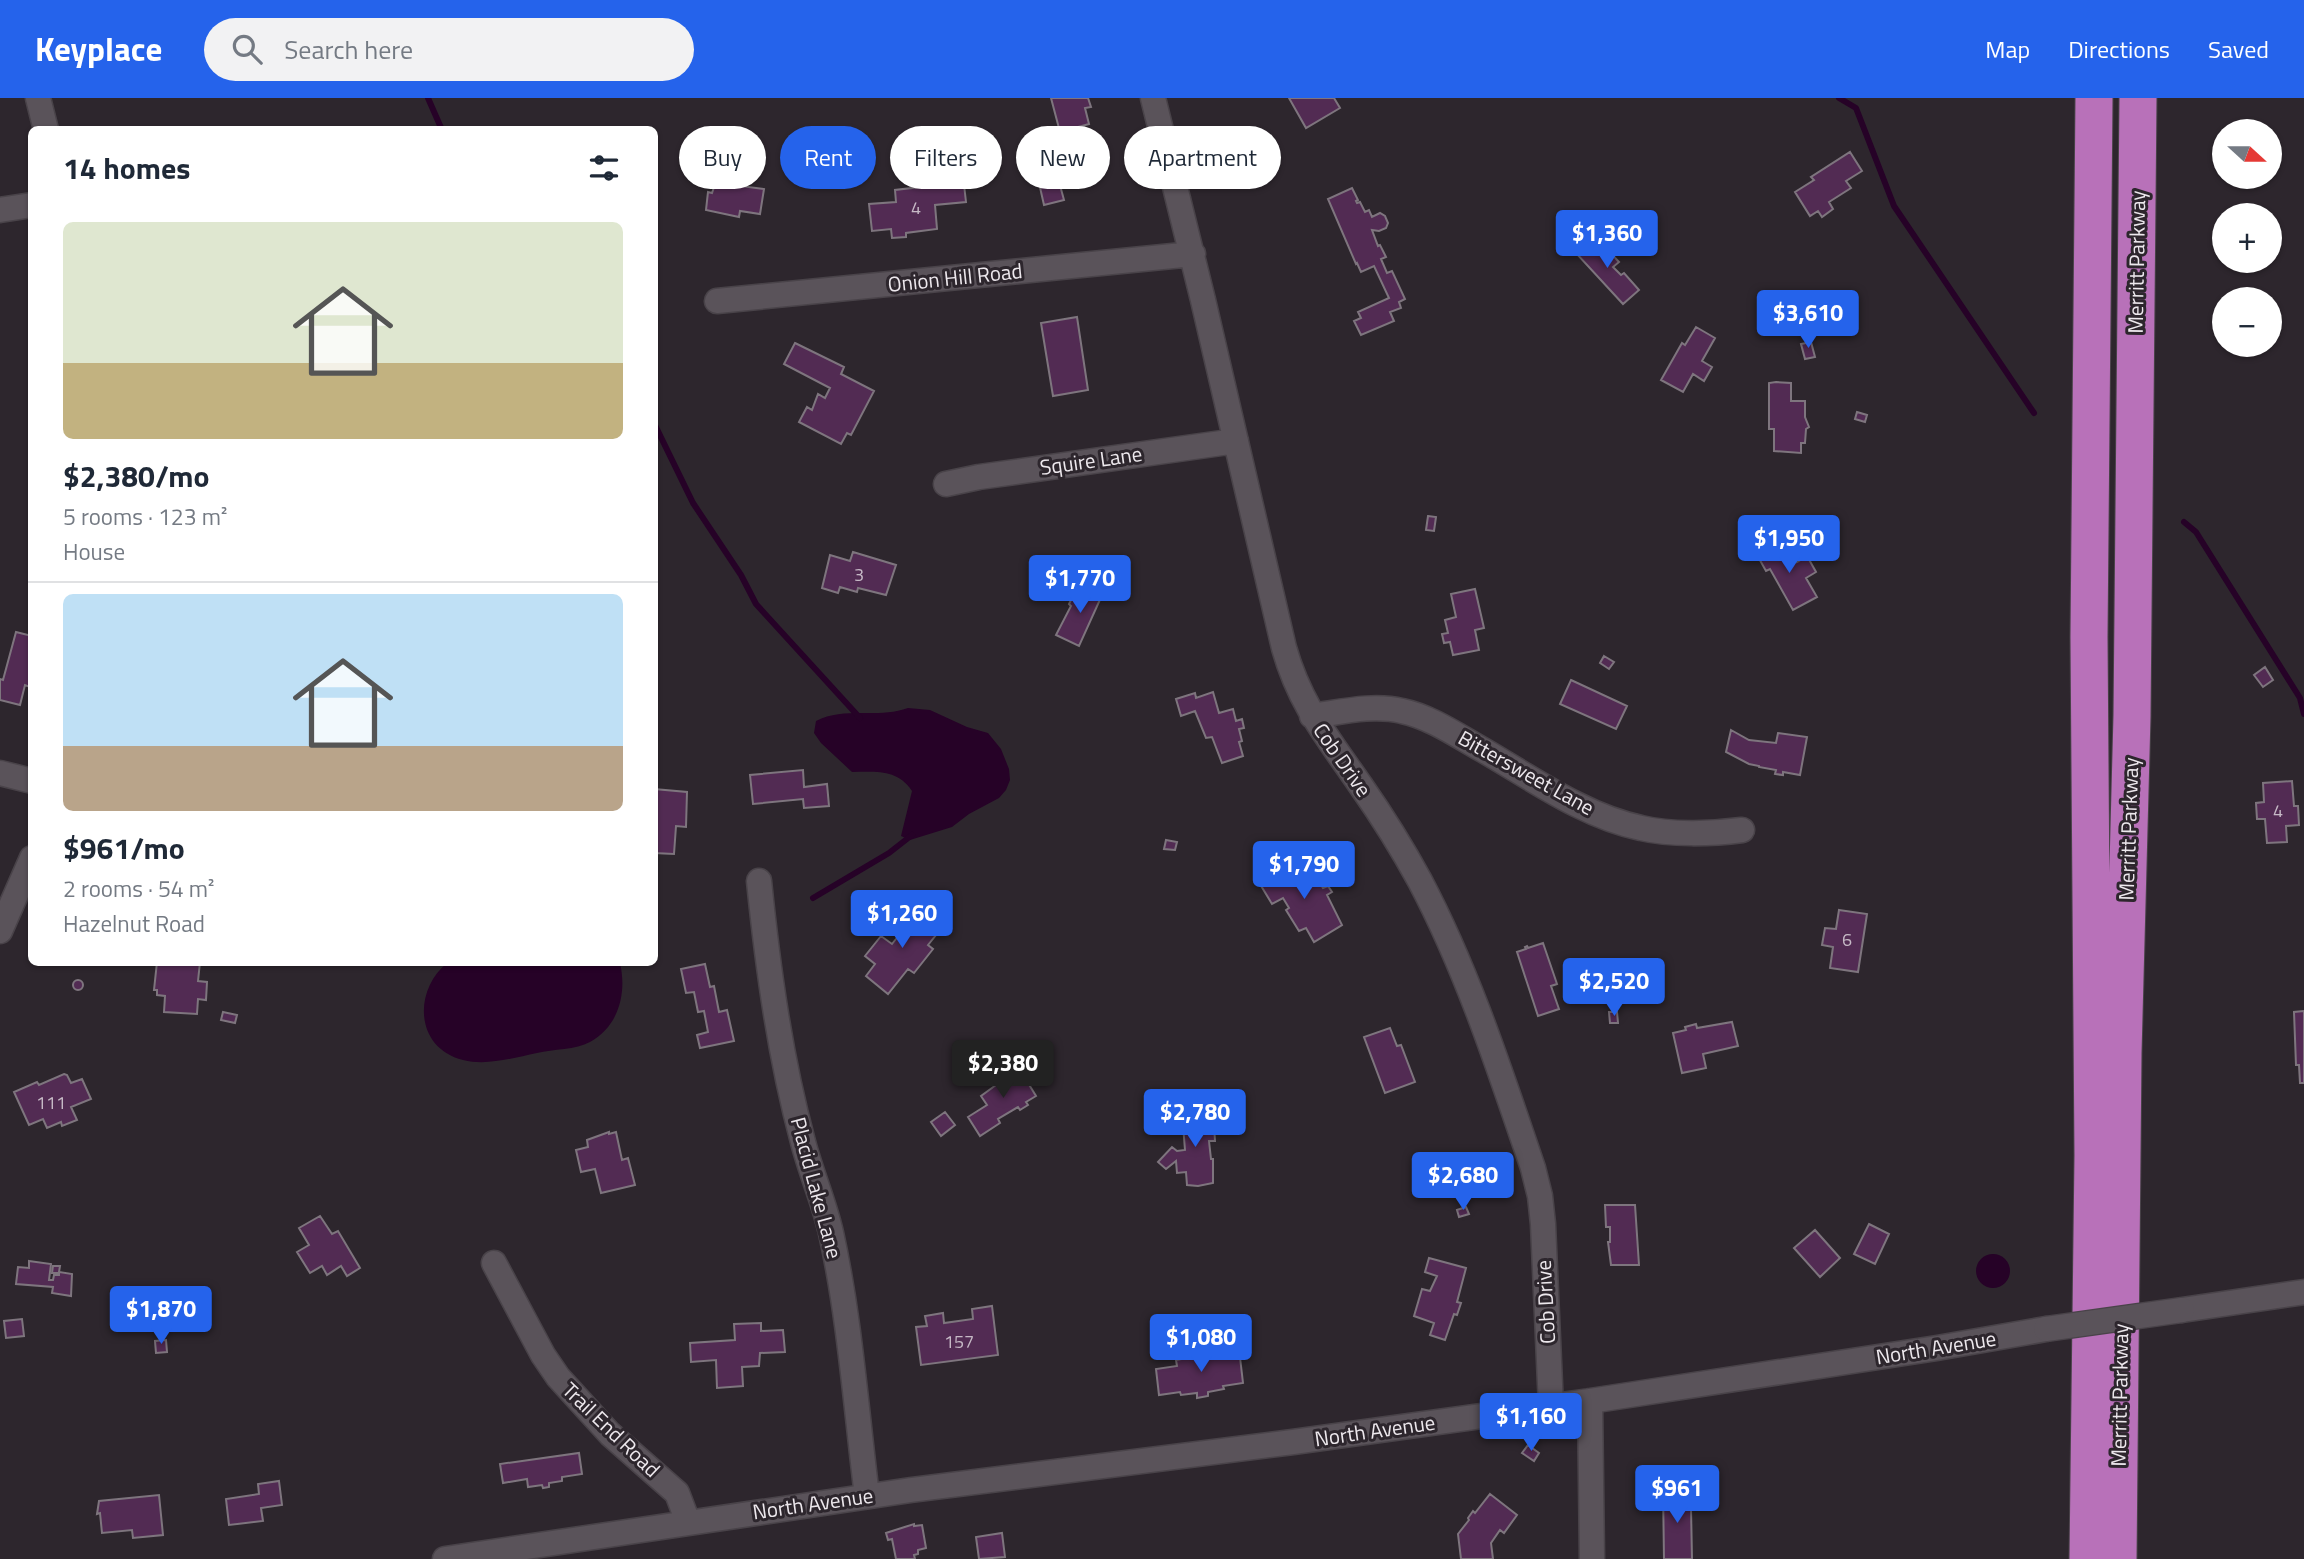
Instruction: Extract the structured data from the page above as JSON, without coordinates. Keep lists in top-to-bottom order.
{
  "streets": {
    "highway": ["Merritt Parkway"],
    "street": [
      "Onion Hill Road",
      "Squire Lane",
      "Cob Drive",
      "Bittersweet Lane",
      "Placid Lake Lane",
      "North Avenue",
      "Trail End Road"
    ]
  },
  "crossings": [
    ["Onion Hill Road", "Cob Drive"],
    ["Squire Lane", "Cob Drive"],
    ["Cob Drive", "Bittersweet Lane"],
    ["Cob Drive", "North Avenue"],
    ["Placid Lake Lane", "North Avenue"],
    ["North Avenue", "Trail End Road"]
  ],
  "house_numbers": [
    "4",
    "3",
    "4",
    "6",
    "111",
    "157"
  ],
  "north": "right",
  "page": {
    "header": "Keyplace",
    "search": "Search here",
    "nav": ["Map", "Directions", "Saved"],
    "map_buttons": ["+", "−"],
    "chip": [
      "Buy",
      "Rent",
      "Filters",
      "New",
      "Apartment"
    ],
    "heading": "14 homes",
    "price": [
      "$1,360",
      "$3,610",
      "$1,950",
      "$1,770",
      "$1,790",
      "$1,260",
      "$2,520",
      "$2,380",
      "$2,780",
      "$2,680",
      "$1,870",
      "$1,080",
      "$1,160",
      "$961"
    ],
    "list": [
      {
        "name": "$2,380/mo",
        "note": "5 rooms · 123 m² · House"
      },
      {
        "name": "$961/mo",
        "note": "2 rooms · 54 m² · Hazelnut Road"
      }
    ]
  }
}
